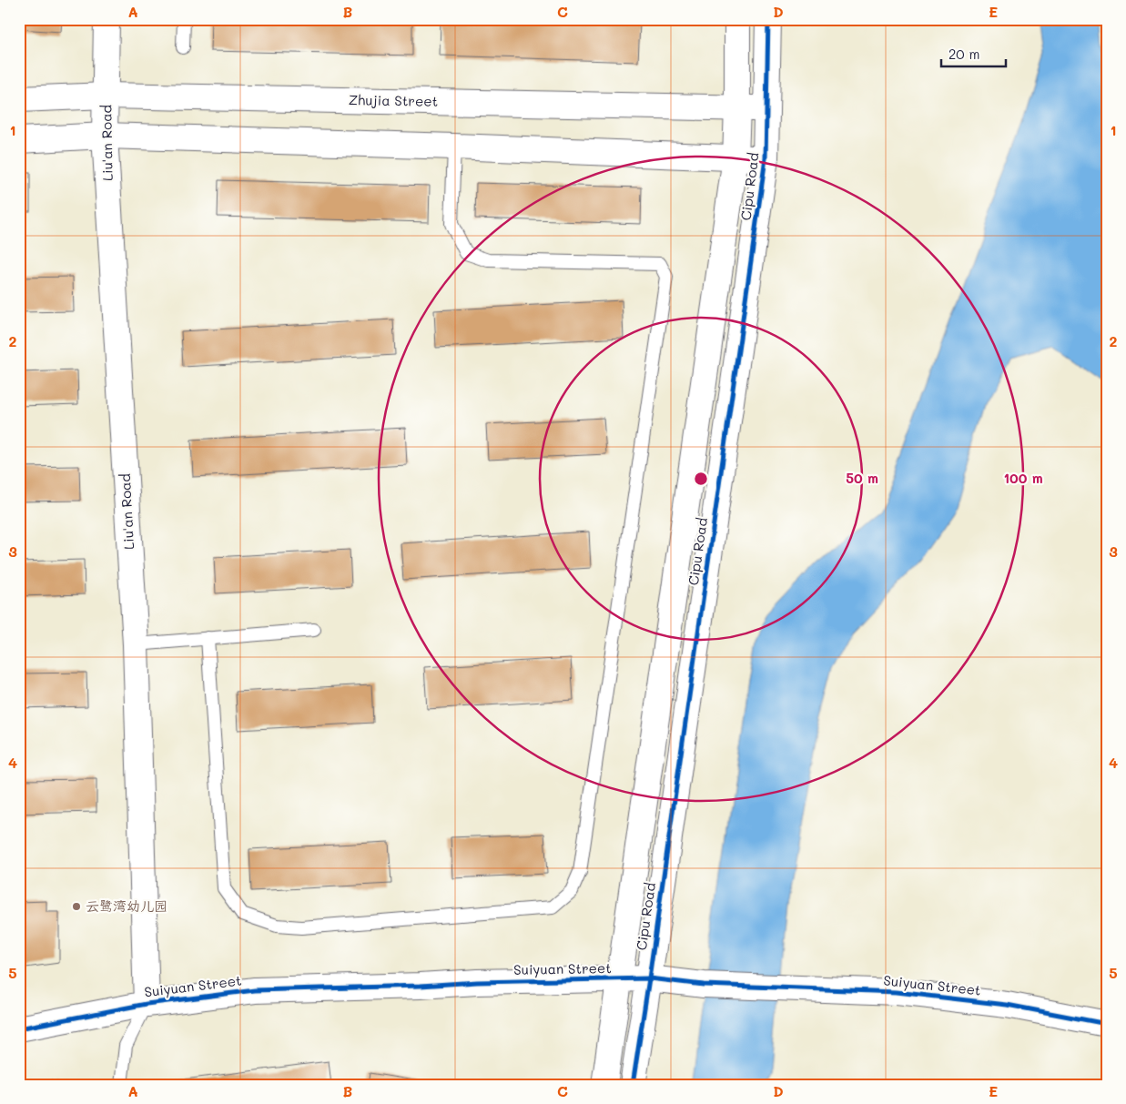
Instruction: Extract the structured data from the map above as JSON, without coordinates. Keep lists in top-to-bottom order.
{
  "streets": {
    "street": [
      "Zhujia Street",
      "Liu'an Road",
      "Cipu Road",
      "Suiyuan Street"
    ]
  },
  "crossings": [
    ["Zhujia Street", "Liu'an Road"],
    ["Zhujia Street", "Cipu Road"],
    ["Liu'an Road", "Suiyuan Street"],
    ["Cipu Road", "Suiyuan Street"]
  ],
  "places": ["云鹭湾幼儿园"],
  "scale_bar": "20 m",
  "grid": {
    "columns": [
      "A",
      "B",
      "C",
      "D",
      "E"
    ],
    "rows": [
      "1",
      "2",
      "3",
      "4",
      "5"
    ]
  },
  "rings": ["50 m", "100 m"]
}
